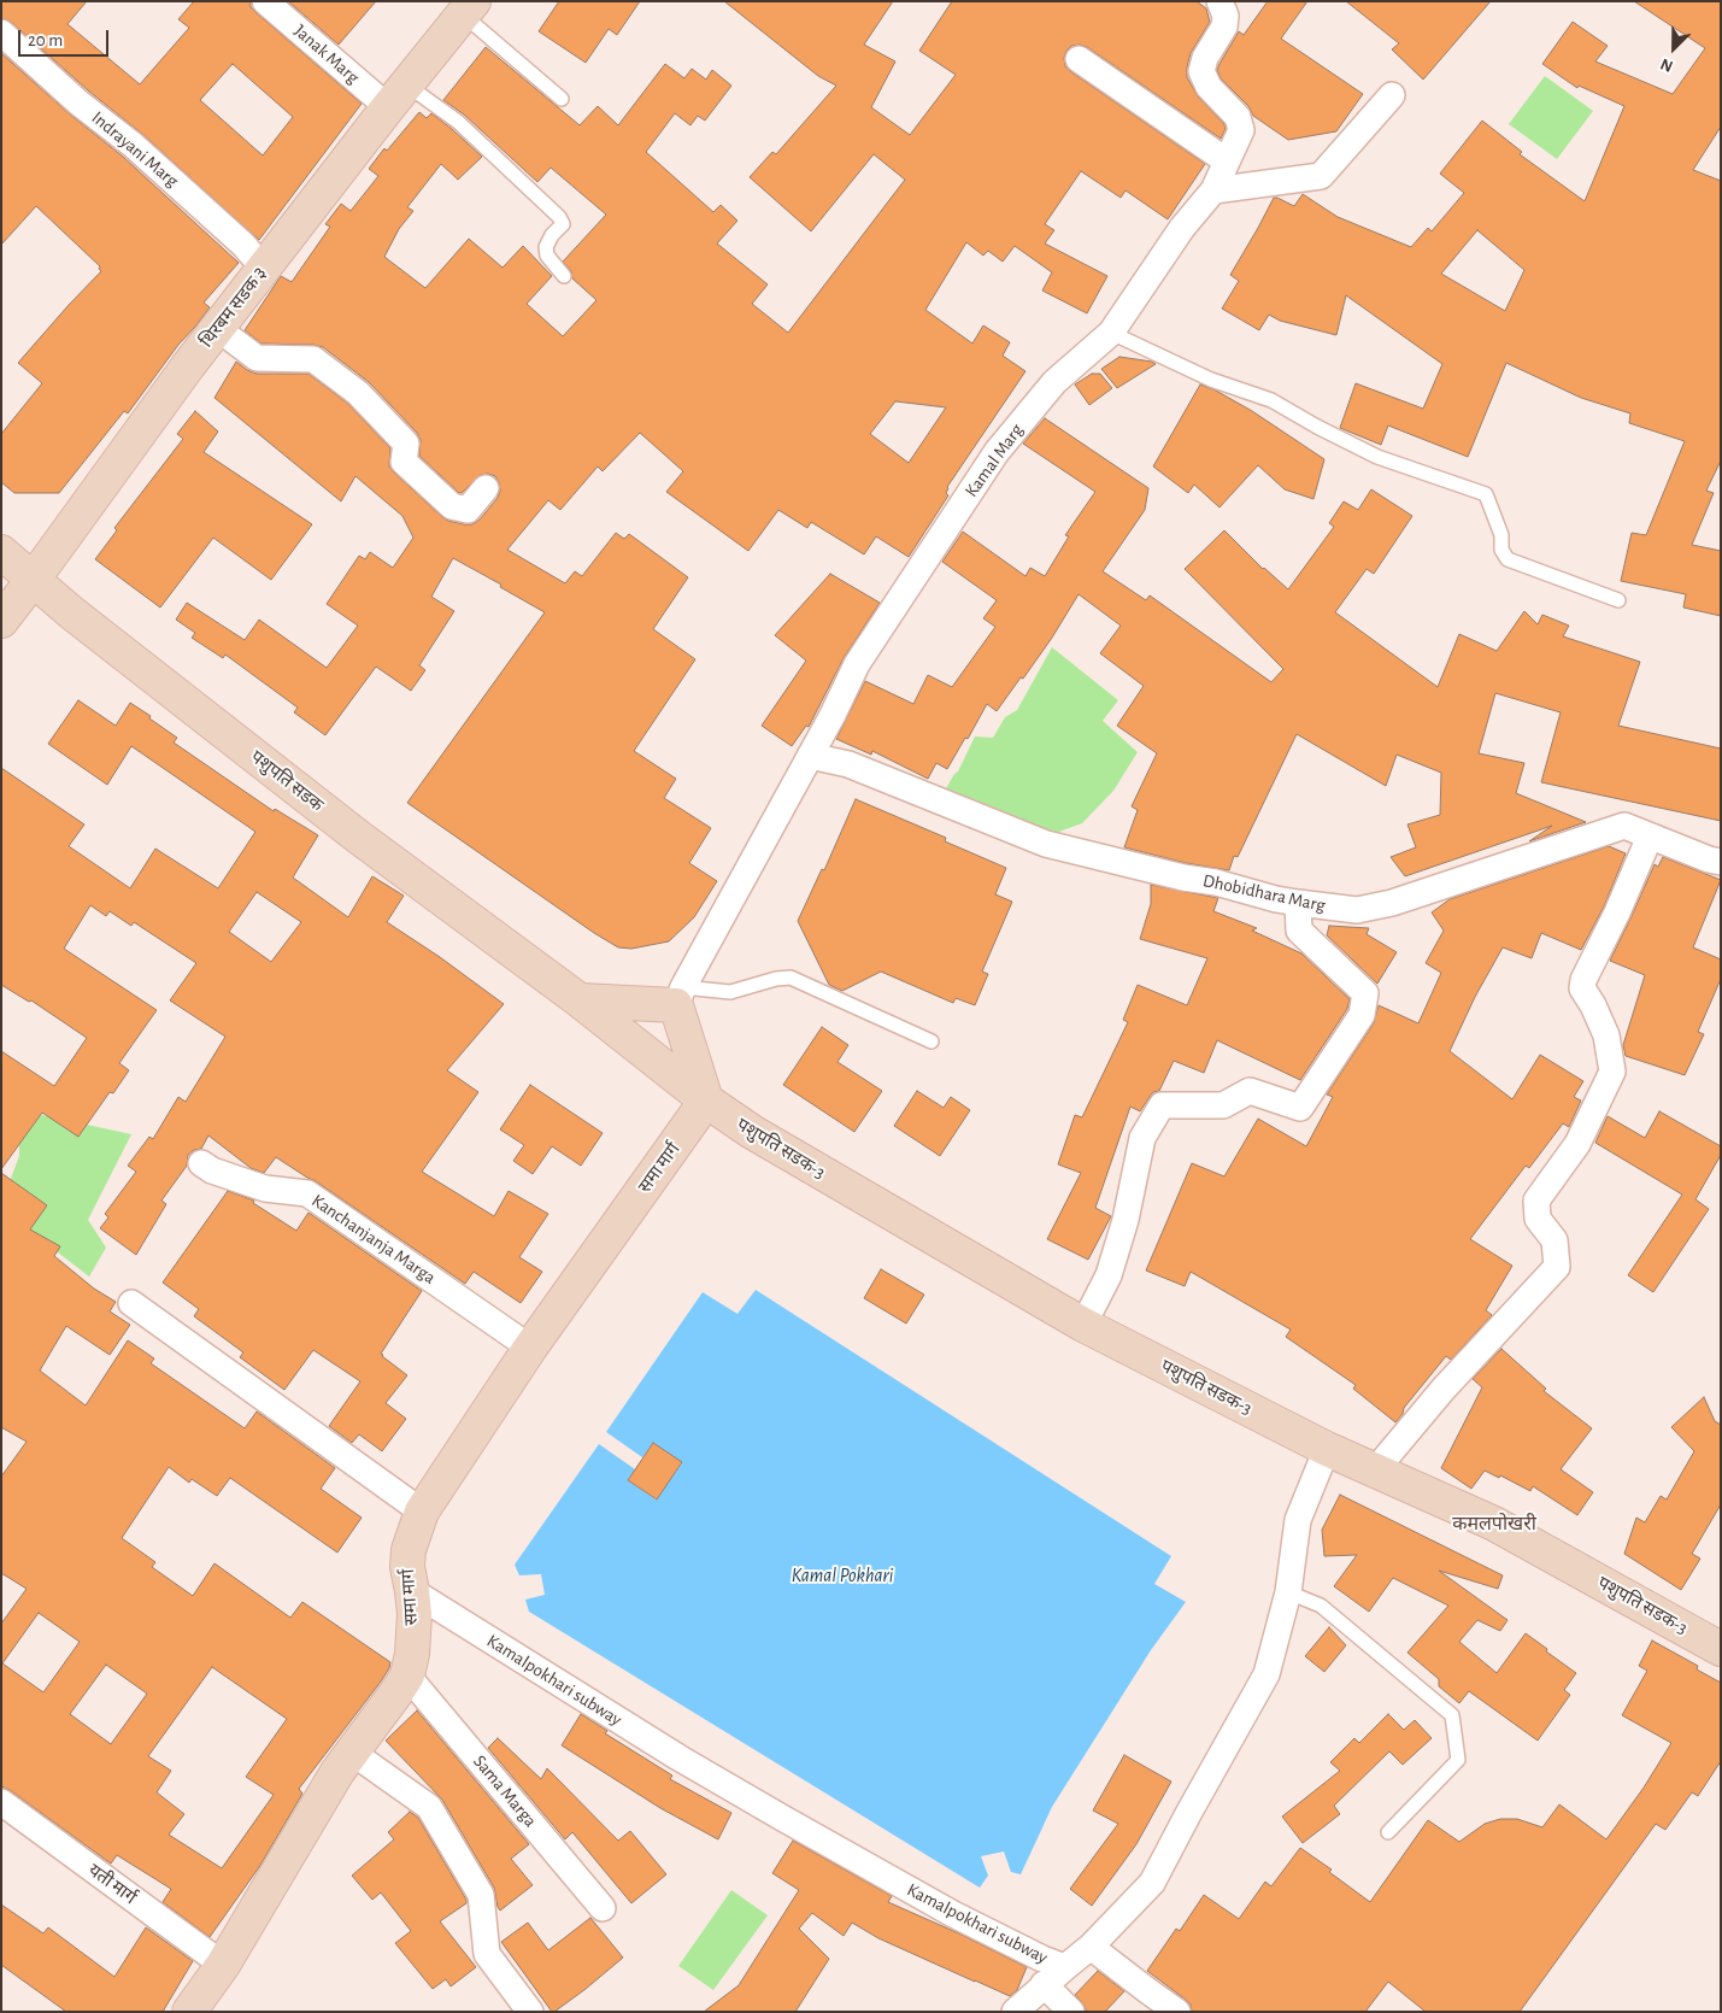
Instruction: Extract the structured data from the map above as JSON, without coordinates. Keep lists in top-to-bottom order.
{
  "streets": {
    "main road": [
      "थिरबम सडक ३",
      "पशुपति सडक",
      "पशुपति सडक-3",
      "समा मार्ग"
    ],
    "street": [
      "Janak Marg",
      "Indrayani Marg",
      "Kamal Marg",
      "Dhobidhara Marg",
      "Kanchanjanja Marga",
      "Kamalpokhari subway",
      "Sama Marga",
      "यती मार्ग"
    ]
  },
  "crossings": [
    ["Janak Marg", "थिरबम सडक ३"],
    ["Indrayani Marg", "थिरबम सडक ३"],
    ["थिरबम सडक ३", "पशुपति सडक"],
    ["Kamal Marg", "Dhobidhara Marg"],
    ["पशुपति सडक", "पशुपति सडक-3"],
    ["पशुपति सडक", "समा मार्ग"],
    ["पशुपति सडक-3", "समा मार्ग"],
    ["पशुपति सडक-3", "Kamalpokhari subway"],
    ["समा मार्ग", "Kanchanjanja Marga"],
    ["समा मार्ग", "Kamalpokhari subway"],
    ["समा मार्ग", "Sama Marga"],
    ["समा मार्ग", "यती मार्ग"]
  ],
  "districts": ["कमलपोखरी"],
  "water": ["Kamal Pokhari"],
  "scale_bar": "20 m",
  "north": "bottom left"
}
